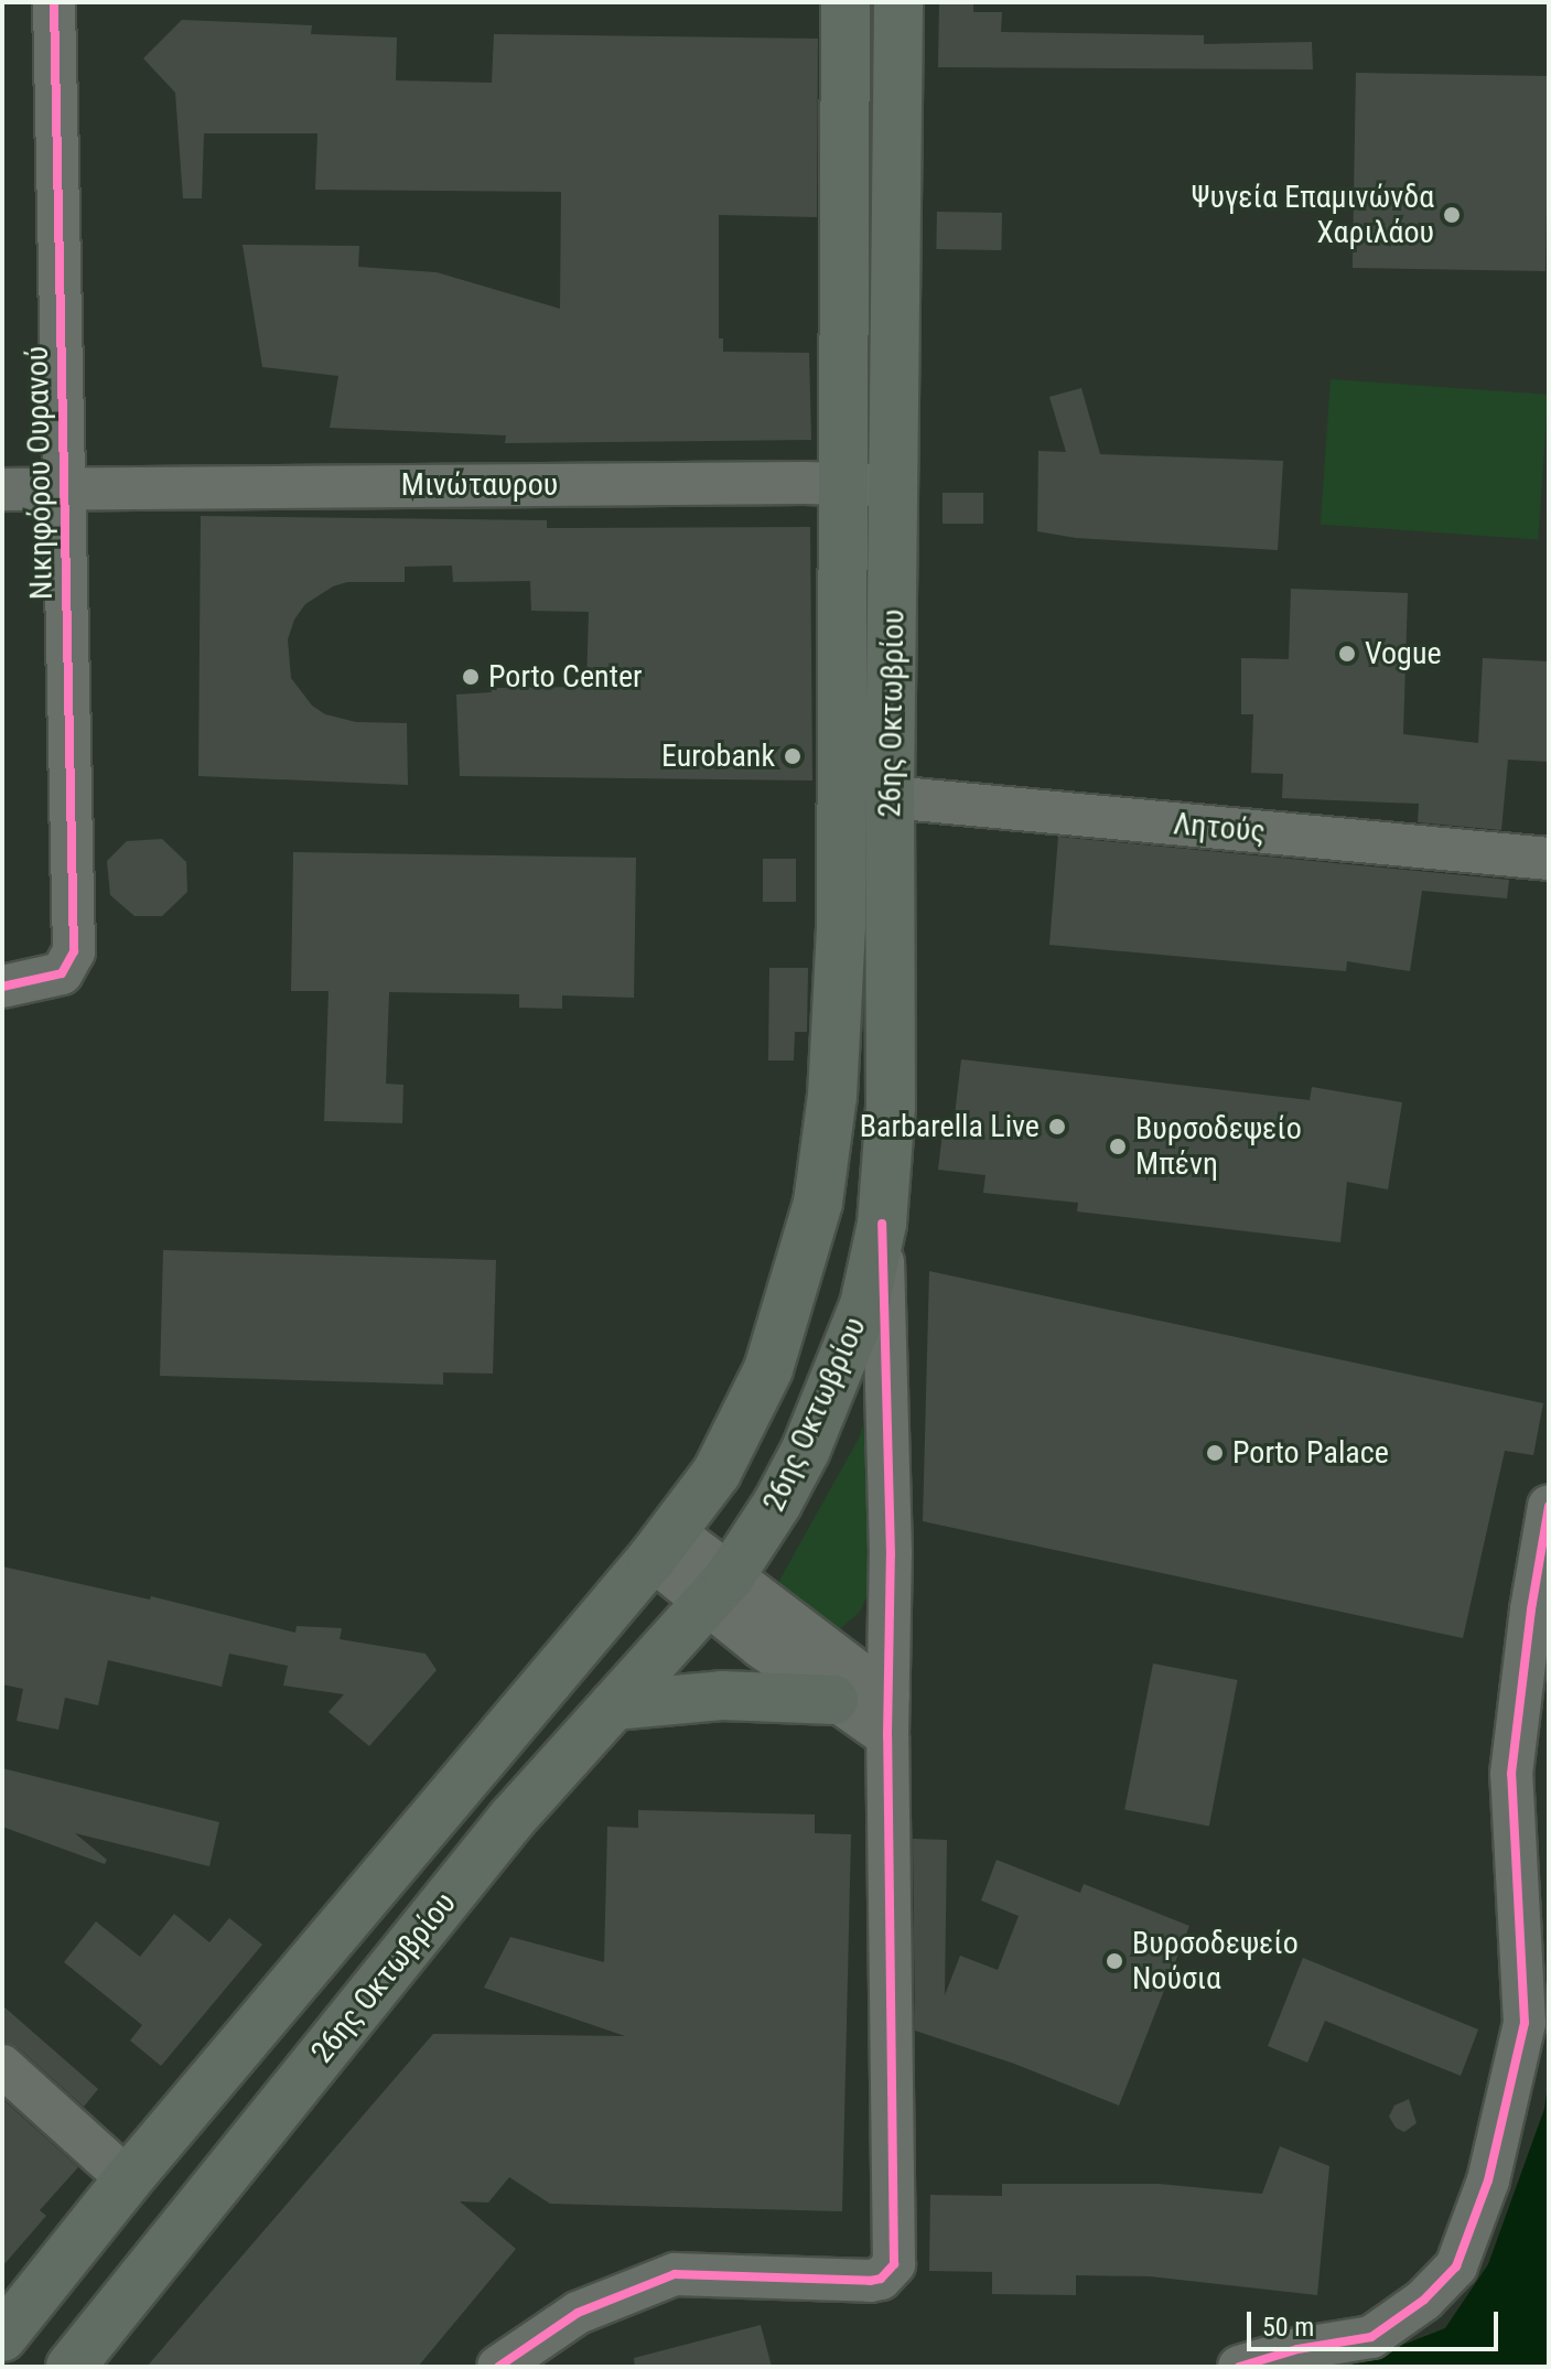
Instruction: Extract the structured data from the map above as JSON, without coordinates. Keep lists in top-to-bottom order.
{
  "streets": {
    "main road": ["26ης Οκτωβρίου"],
    "street": ["Νικηφόρου Ουρανού", "Μινώταυρου", "Λητούς"]
  },
  "crossings": [
    ["Νικηφόρου Ουρανού", "Μινώταυρου"],
    ["Μινώταυρου", "26ης Οκτωβρίου"],
    ["26ης Οκτωβρίου", "Λητούς"]
  ],
  "places": [
    "Ψυγεία Επαμινώνδα Χαριλάου",
    "Vogue",
    "Porto Center",
    "Eurobank",
    "Barbarella Live",
    "Βυρσοδεψείο Μπένη",
    "Porto Palace",
    "Βυρσοδεψείο Νούσια"
  ],
  "scale_bar": "50 m"
}
